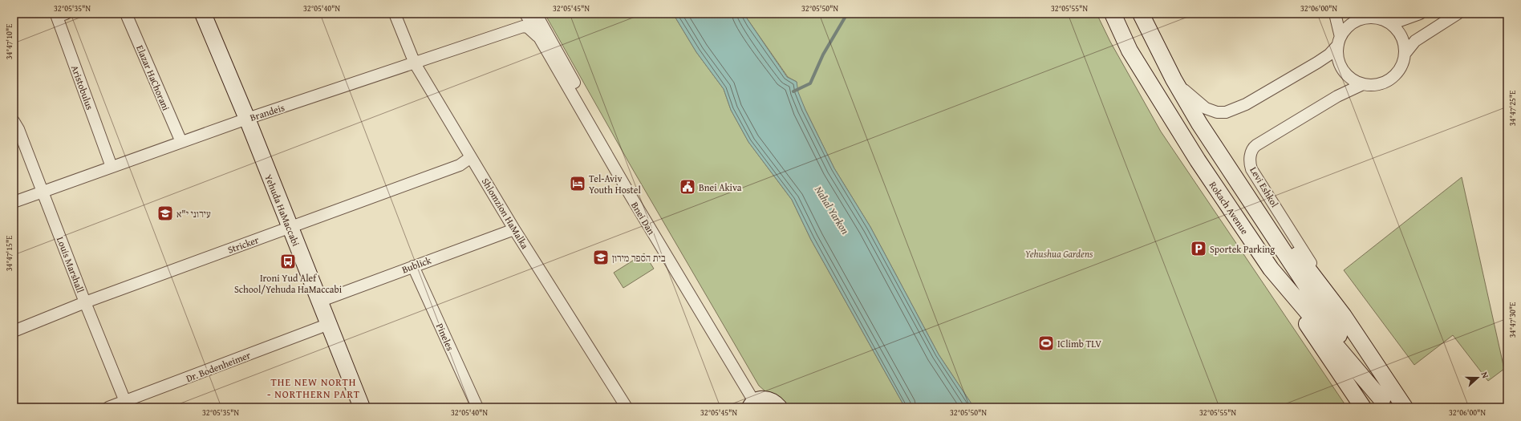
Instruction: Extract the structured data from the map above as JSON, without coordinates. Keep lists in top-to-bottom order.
{
  "streets": {
    "main road": ["Rokach Avenue", "Yehuda HaMaccabi"],
    "street": [
      "Elazar HaChorani",
      "Aristobulus",
      "Brandeis",
      "Levi Eshkol",
      "Shlomzion HaMalka",
      "Bnei Dan",
      "Stricker",
      "Louis Marshall",
      "Bublick",
      "Pineles",
      "Dr. Bodenheimer"
    ]
  },
  "crossings": [
    ["Elazar HaChorani", "Brandeis"],
    ["Aristobulus", "Brandeis"],
    ["Brandeis", "Yehuda HaMaccabi"],
    ["Brandeis", "Shlomzion HaMalka"],
    ["Brandeis", "Bnei Dan"],
    ["Brandeis", "Louis Marshall"],
    ["Yehuda HaMaccabi", "Stricker"],
    ["Yehuda HaMaccabi", "Bublick"],
    ["Yehuda HaMaccabi", "Dr. Bodenheimer"],
    ["Shlomzion HaMalka", "Stricker"],
    ["Shlomzion HaMalka", "Bublick"],
    ["Stricker", "Louis Marshall"],
    ["Louis Marshall", "Dr. Bodenheimer"],
    ["Bublick", "Pineles"]
  ],
  "districts": ["THE NEW NORTH - NORTHERN PART"],
  "water": ["Nahal Yarkon"],
  "parks": ["Yehushua Gardens"],
  "places": {
    "hotel": ["Tel-Aviv Youth Hostel"],
    "public building": ["Bnei Akiva"],
    "school or university": ["עירוני י\"א", "בית הספר מירון"],
    "parking": ["Sportek Parking"],
    "bus stop": ["Ironi Yud Alef School/Yehuda HaMaccabi"],
    "sports": ["IClimb TLV"]
  },
  "north": "right",
  "coordinates": [
    "32°05'35\"N",
    "32°05'40\"N",
    "32°05'45\"N",
    "32°05'50\"N",
    "32°05'55\"N",
    "32°06'00\"N",
    "34°47'10\"E",
    "34°47'25\"E",
    "34°47'15\"E",
    "34°47'30\"E"
  ]
}
